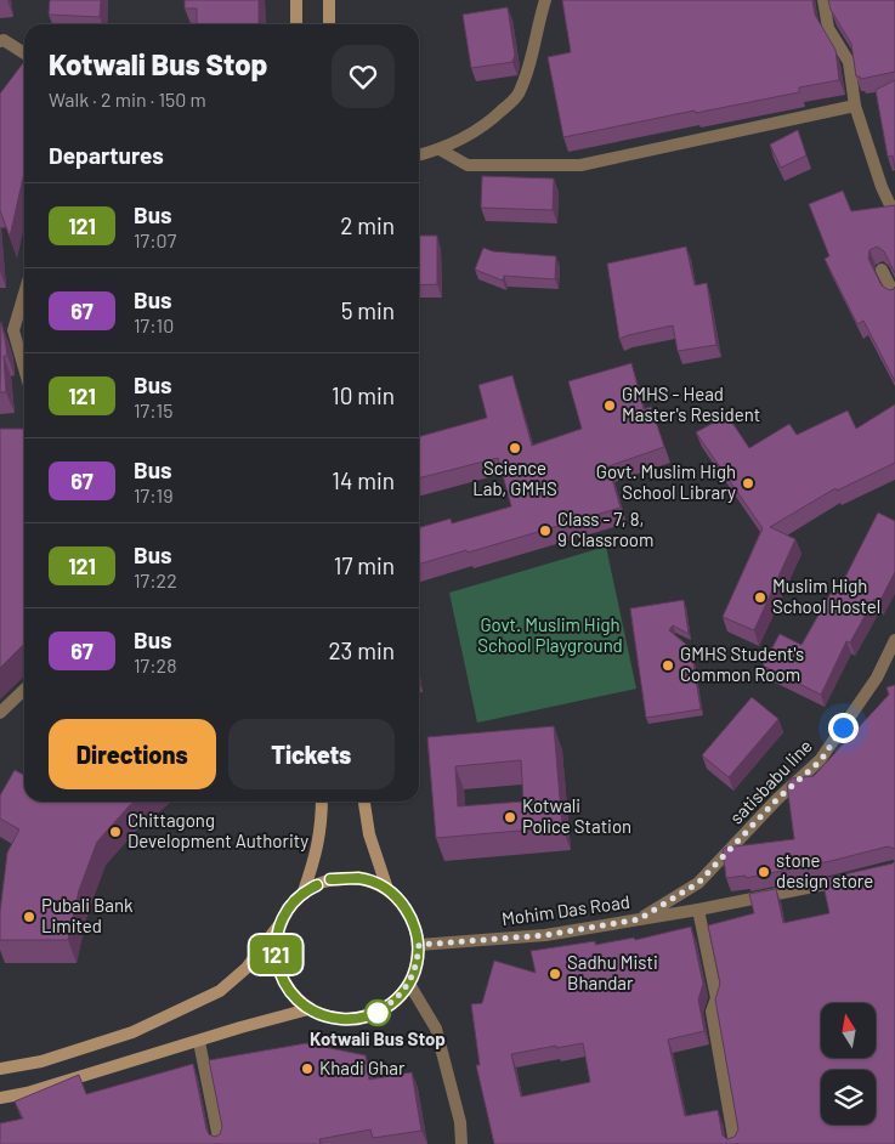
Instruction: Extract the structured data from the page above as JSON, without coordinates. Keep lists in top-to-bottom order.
{
  "streets": {
    "street": ["satisbabu line", "Mohim Das Road"]
  },
  "crossings": [
    ["satisbabu line", "Mohim Das Road"]
  ],
  "parks": ["Govt. Muslim High School Playground"],
  "places": [
    "GMHS - Head Master's Resident",
    "Science Lab, GMHS",
    "Govt. Muslim High School Library",
    "Class - 7, 8, 9 Classroom",
    "Muslim High School Hostel",
    "GMHS Student's Common Room",
    "Kotwali Police Station",
    "Chittagong Development Authority",
    "stone design store",
    "Pubali Bank Limited",
    "Sadhu Misti Bhandar",
    "Kotwali Bus Stop",
    "Khadi Ghar"
  ],
  "lines": ["bus line 121"],
  "north": "top",
  "page": {
    "on_map": "121",
    "heading": [
      ["Kotwali Bus Stop", "Walk · 2 min · 150 m"],
      "Departures"
    ],
    "list": [
      {
        "mark": "121",
        "name": "Bus",
        "note": "17:07",
        "value": "2 min"
      },
      {
        "mark": "67",
        "name": "Bus",
        "note": "17:10",
        "value": "5 min"
      },
      {
        "mark": "121",
        "name": "Bus",
        "note": "17:15",
        "value": "10 min"
      },
      {
        "mark": "67",
        "name": "Bus",
        "note": "17:19",
        "value": "14 min"
      },
      {
        "mark": "121",
        "name": "Bus",
        "note": "17:22",
        "value": "17 min"
      },
      {
        "mark": "67",
        "name": "Bus",
        "note": "17:28",
        "value": "23 min"
      }
    ],
    "buttons": ["Directions", "Tickets"]
  }
}
